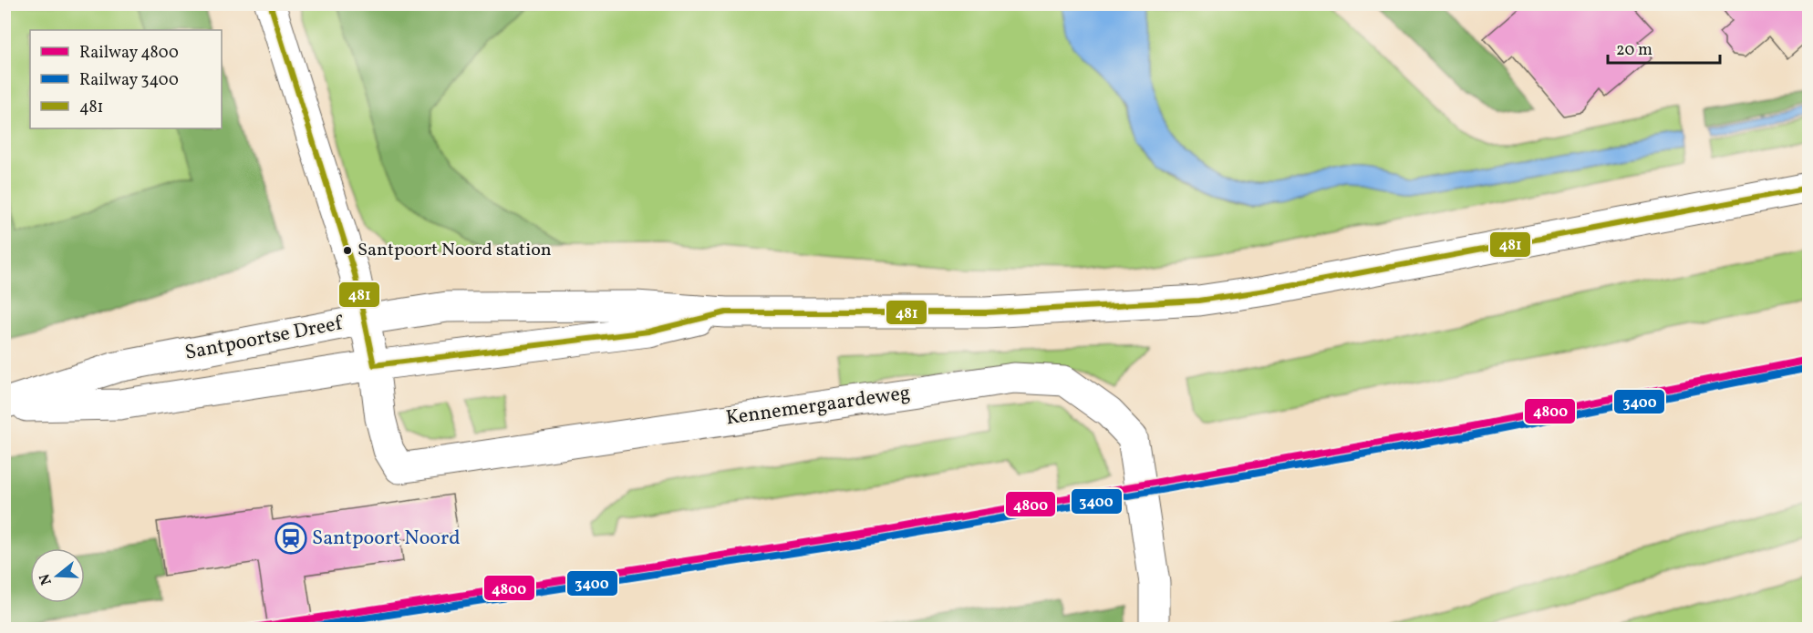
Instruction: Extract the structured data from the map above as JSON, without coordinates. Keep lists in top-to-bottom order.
{
  "streets": {
    "street": ["Santpoortse Dreef", "Kennemergaardeweg"]
  },
  "crossings": [
    ["Santpoortse Dreef", "Kennemergaardeweg"]
  ],
  "places": {
    "other": ["Santpoort Noord station"],
    "station": ["Santpoort Noord"]
  },
  "lines": ["transit line 481", "rail line 4800", "rail line 3400"],
  "legend": ["Railway 4800", "Railway 3400", "481"],
  "scale_bar": "20 m",
  "north": "left"
}
